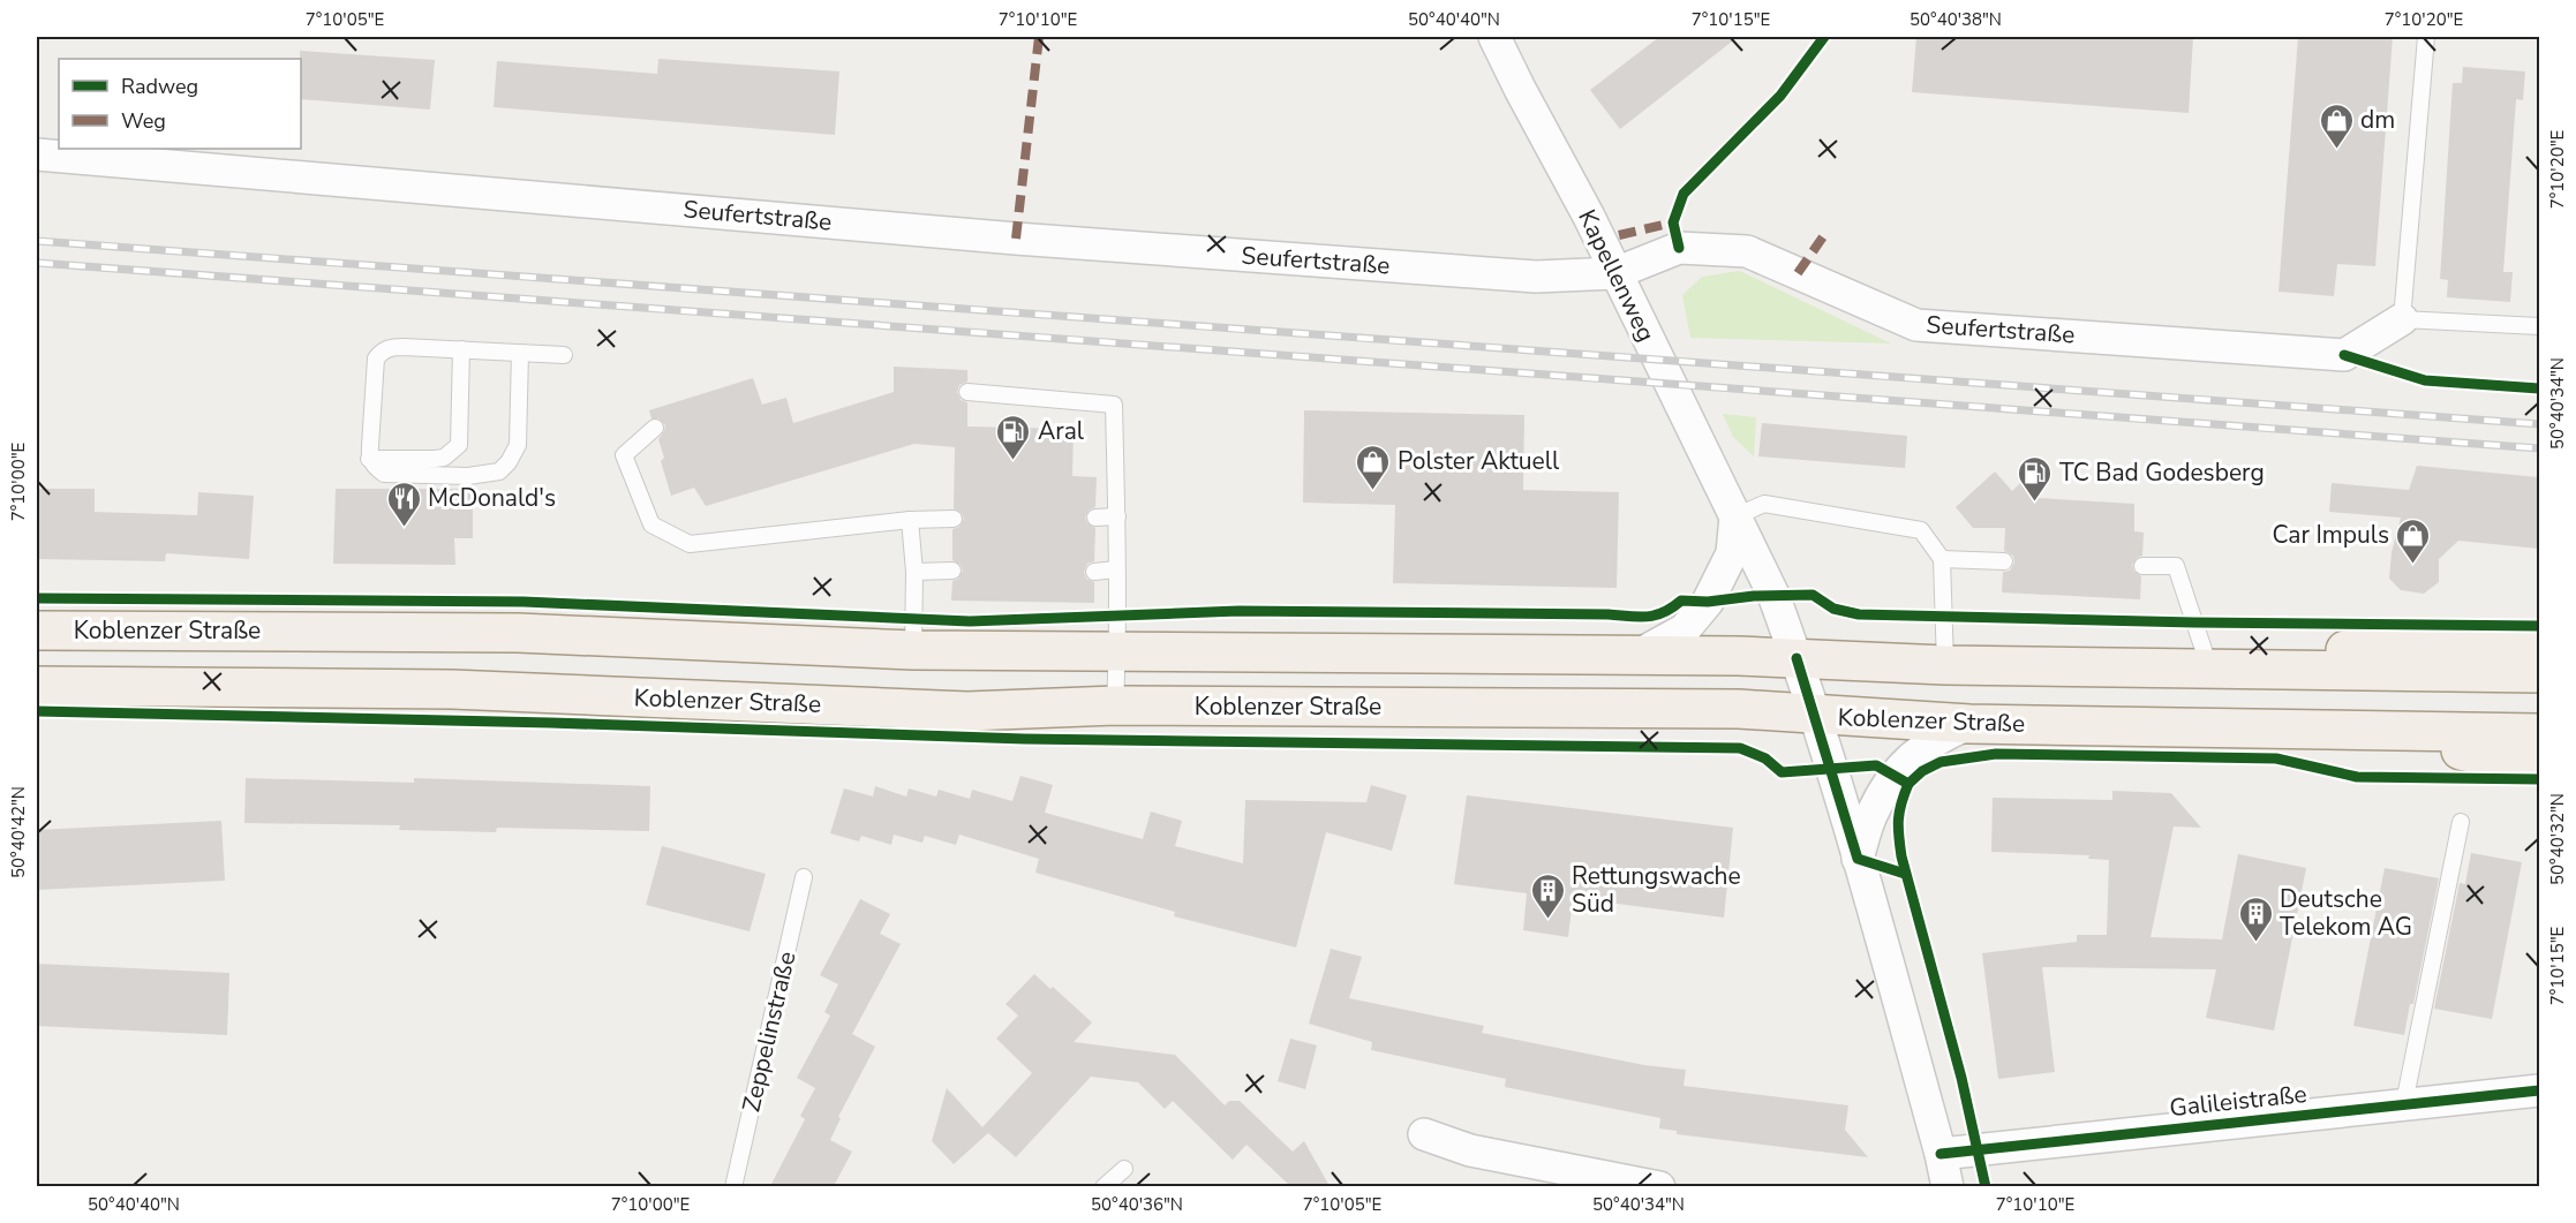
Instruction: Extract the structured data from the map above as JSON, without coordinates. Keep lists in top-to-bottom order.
{
  "streets": {
    "main road": ["Koblenzer Straße"],
    "street": ["Seufertstraße", "Kapellenweg", "Galileistraße"],
    "lane": ["Zeppelinstraße"]
  },
  "crossings": [
    ["Seufertstraße", "Kapellenweg"],
    ["Kapellenweg", "Koblenzer Straße"],
    ["Kapellenweg", "Galileistraße"]
  ],
  "places": {
    "shop": ["dm", "Polster Aktuell", "Car Impuls"],
    "fuel station": ["Aral", "TC Bad Godesberg"],
    "restaurant": ["McDonald's"],
    "building": ["Rettungswache Süd", "Deutsche Telekom AG"]
  },
  "legend": ["Radweg", "Weg"],
  "coordinates": [
    "7°10'05\"E",
    "7°10'10\"E",
    "50°40'40\"N",
    "7°10'15\"E",
    "50°40'38\"N",
    "7°10'20\"E",
    "50°40'34\"N",
    "7°10'00\"E",
    "50°40'42\"N",
    "50°40'32\"N",
    "50°40'36\"N"
  ]
}
